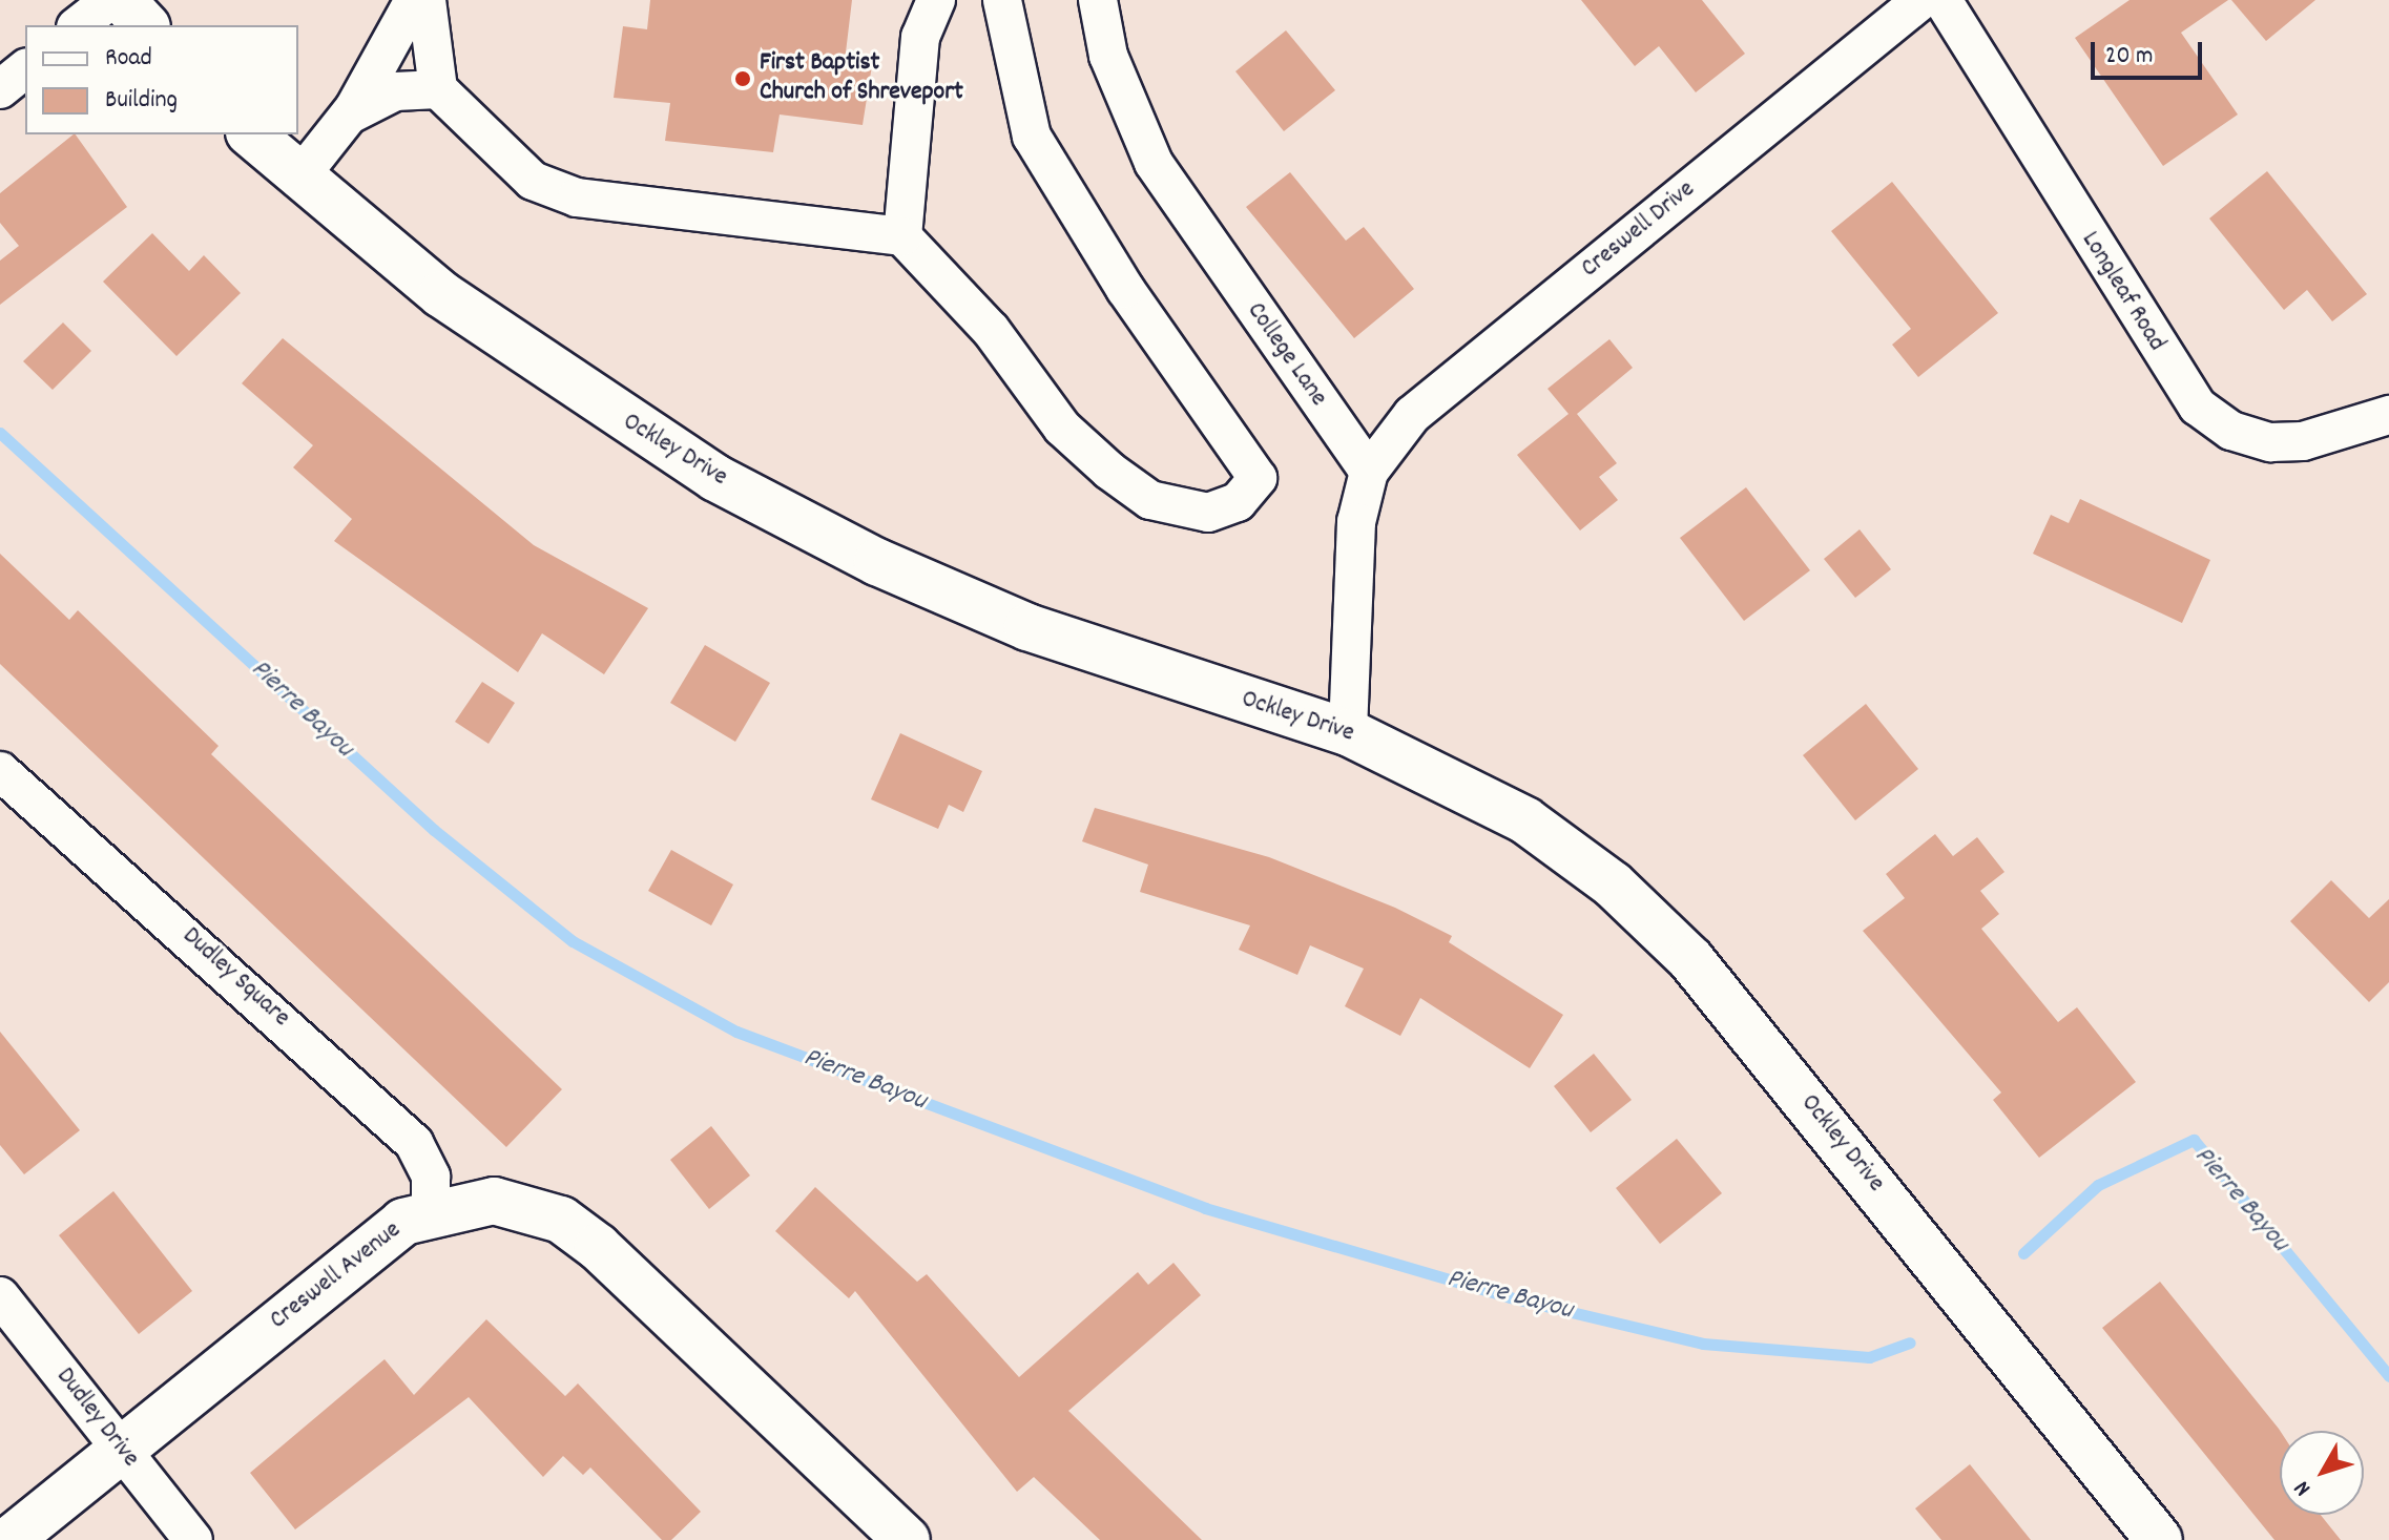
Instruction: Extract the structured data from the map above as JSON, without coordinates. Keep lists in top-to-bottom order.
{
  "streets": {
    "street": [
      "Creswell Drive",
      "Longleaf Road",
      "College Lane",
      "Ockley Drive",
      "Dudley Square",
      "Creswell Avenue",
      "Dudley Drive"
    ]
  },
  "crossings": [
    ["Creswell Drive", "College Lane"],
    ["Dudley Square", "Creswell Avenue"],
    ["Creswell Avenue", "Dudley Drive"]
  ],
  "water": ["Pierre Bayou"],
  "places": ["First Baptist Church of Shreveport"],
  "legend": ["Road", "Building"],
  "scale_bar": "20 m",
  "north": "bottom left"
}
